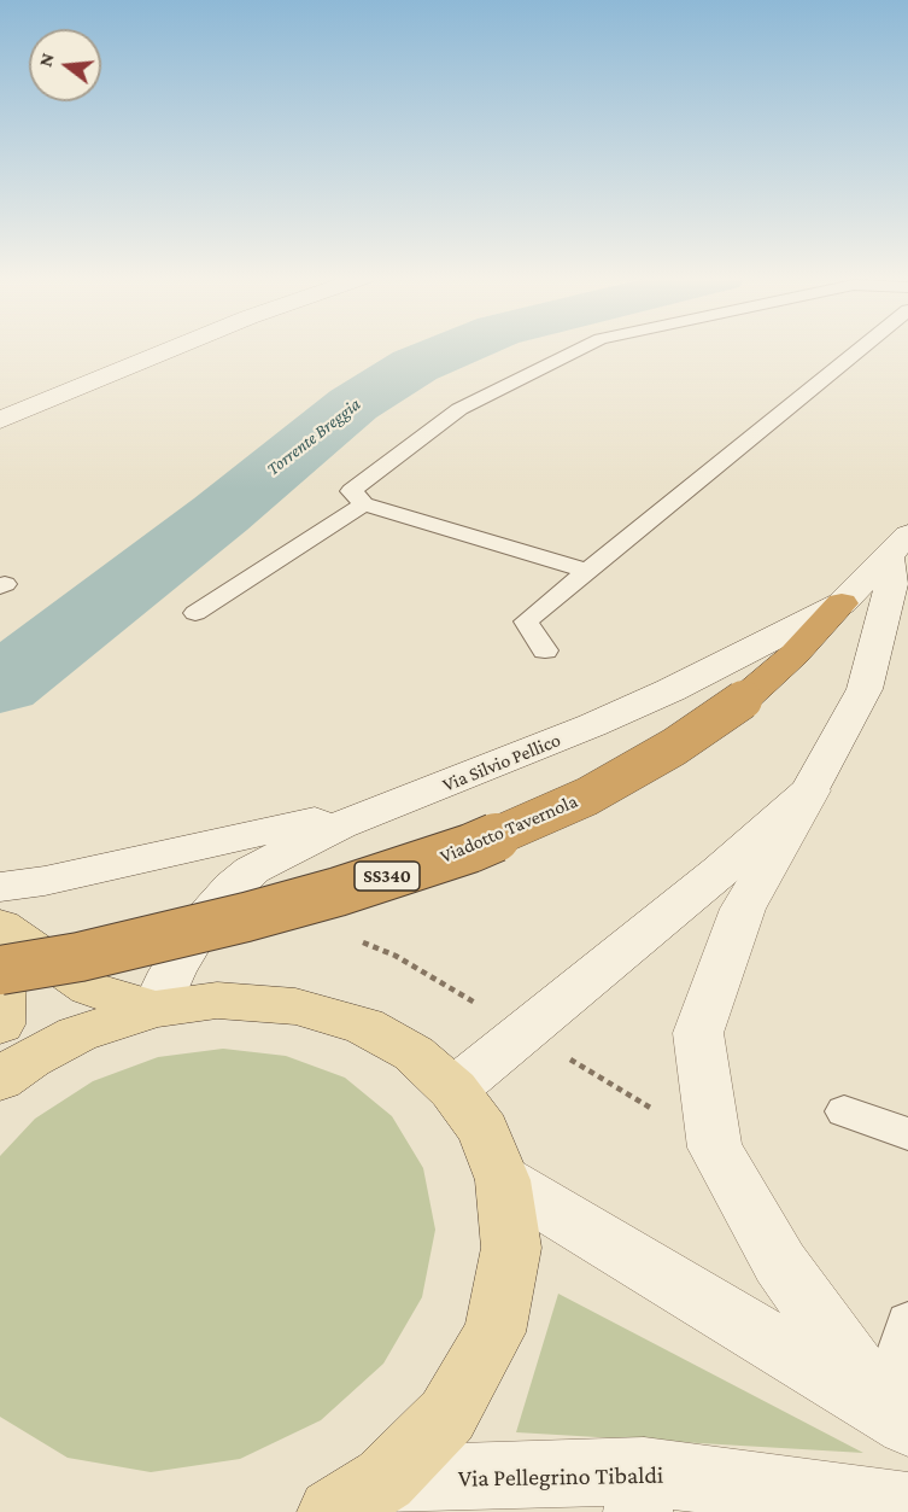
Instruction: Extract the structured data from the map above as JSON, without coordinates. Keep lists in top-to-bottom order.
{
  "streets": {
    "highway": ["Viadotto Tavernola", "SS340"],
    "main road": ["Via Silvio Pellico", "Via Pellegrino Tibaldi"]
  },
  "crossings": [
    ["Via Silvio Pellico", "Viadotto Tavernola"]
  ],
  "water": ["Torrente Breggia"],
  "north": "left"
}
